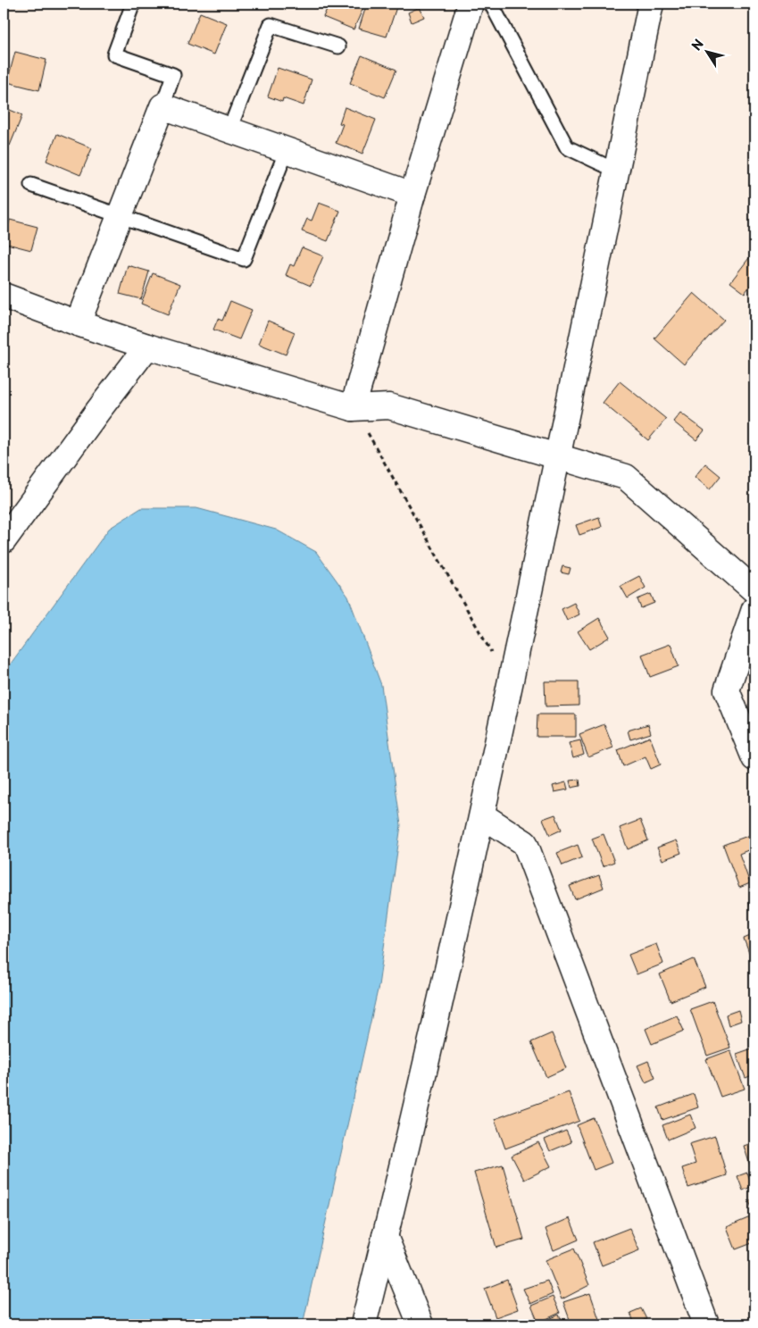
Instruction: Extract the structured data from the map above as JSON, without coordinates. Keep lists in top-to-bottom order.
{
  "north": "top left"
}
